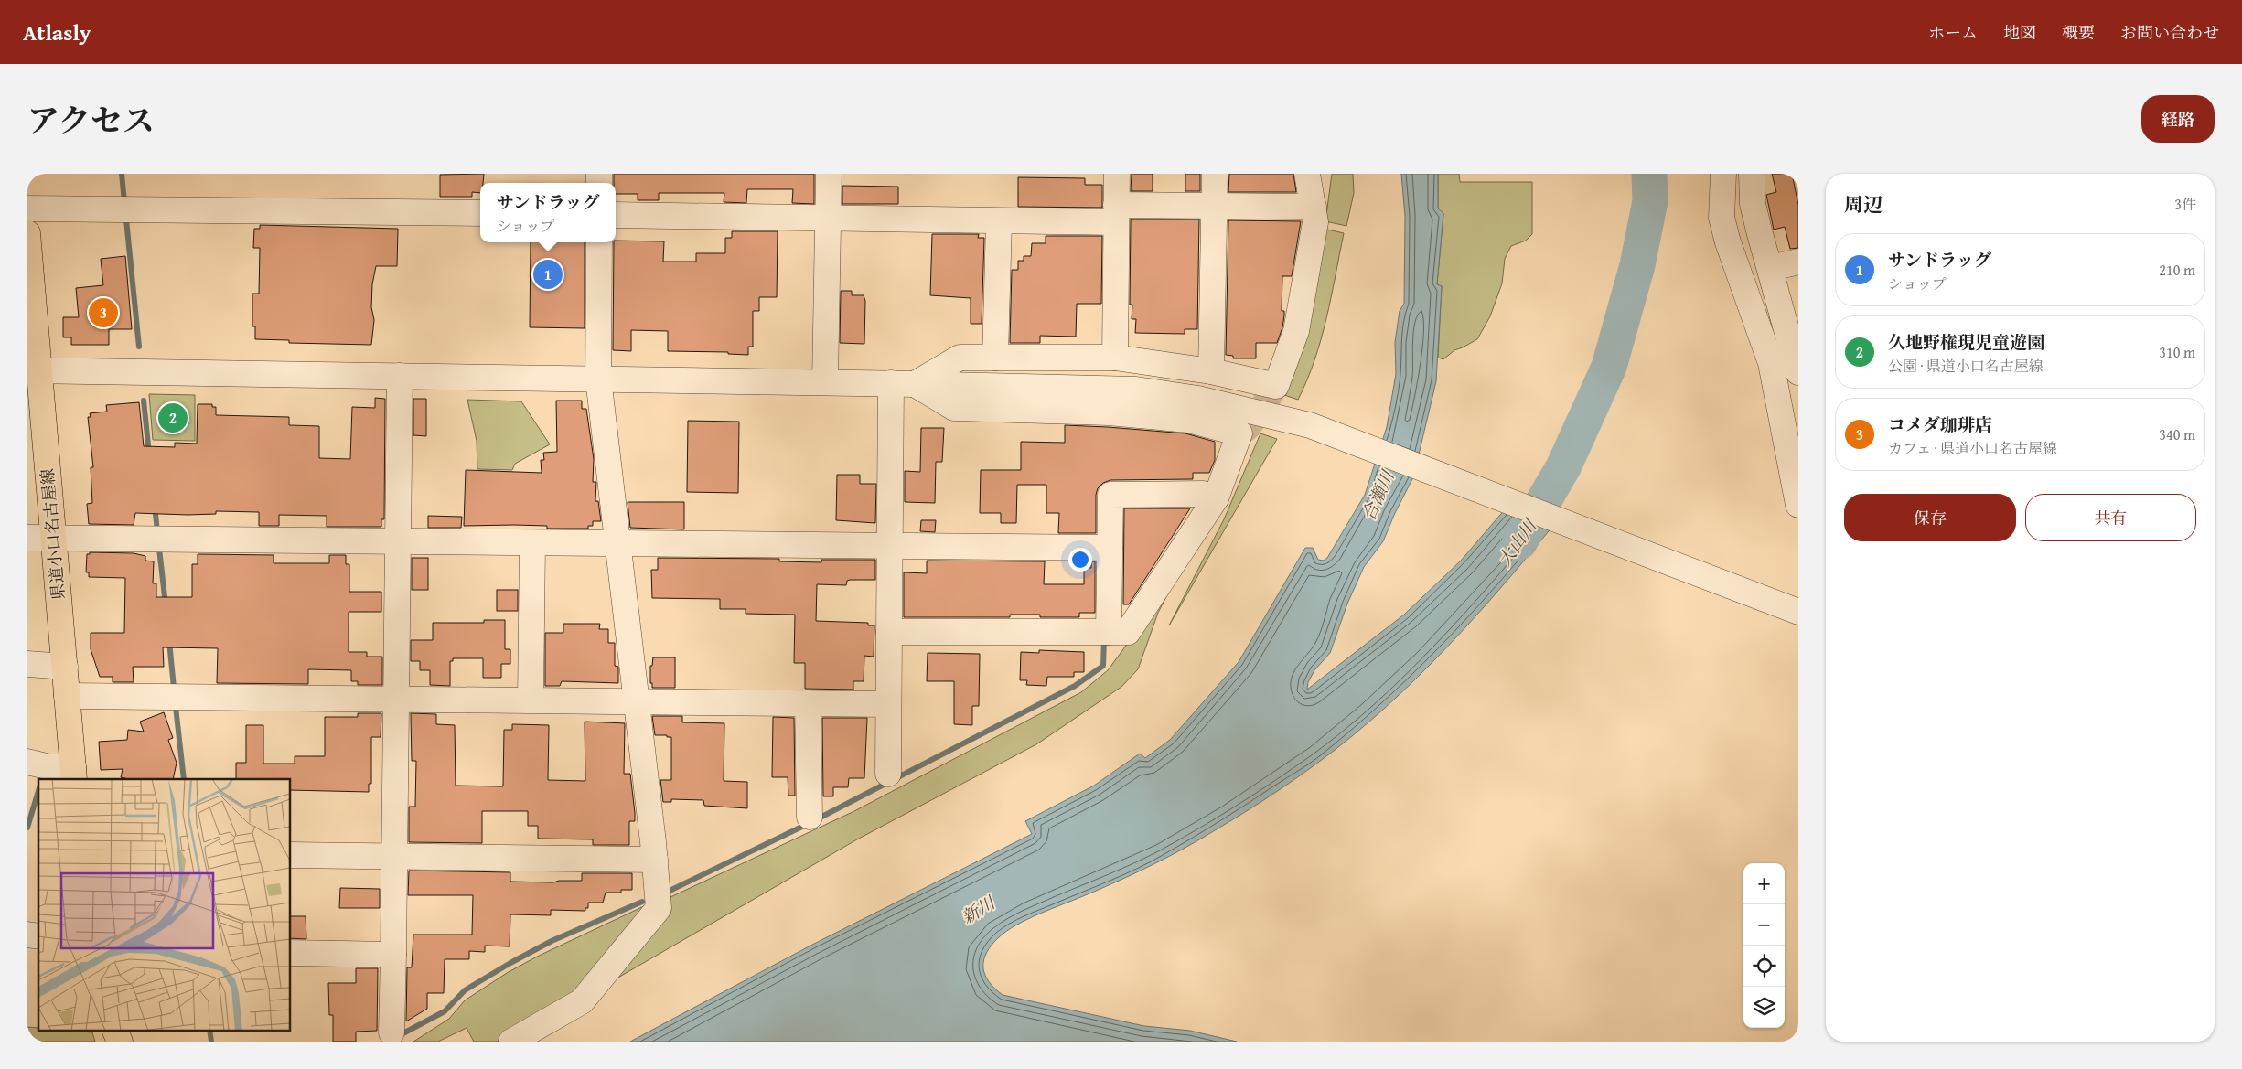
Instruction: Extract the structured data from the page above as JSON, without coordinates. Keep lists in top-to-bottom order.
{
  "streets": {
    "main road": ["県道小口名古屋線"]
  },
  "water": ["合瀬川", "大山川", "新川"],
  "page": {
    "header": "Atlasly",
    "nav": [
      "ホーム",
      "地図",
      "概要",
      "お問い合わせ"
    ],
    "title": "アクセス",
    "buttons": [
      "経路",
      ["保存", "共有"]
    ],
    "heading": ["周辺", "3件"],
    "popup": ["サンドラッグ", "ショップ"],
    "list": [
      {
        "mark": "1",
        "name": "サンドラッグ",
        "note": "ショップ",
        "value": "210 m"
      },
      {
        "mark": "2",
        "name": "久地野権現児童遊園",
        "note": "公園 · 県道小口名古屋線",
        "value": "310 m"
      },
      {
        "mark": "3",
        "name": "コメダ珈琲店",
        "note": "カフェ · 県道小口名古屋線",
        "value": "340 m"
      }
    ],
    "pins": ["1", "3", "2"],
    "map_buttons": ["+", "−"]
  }
}
